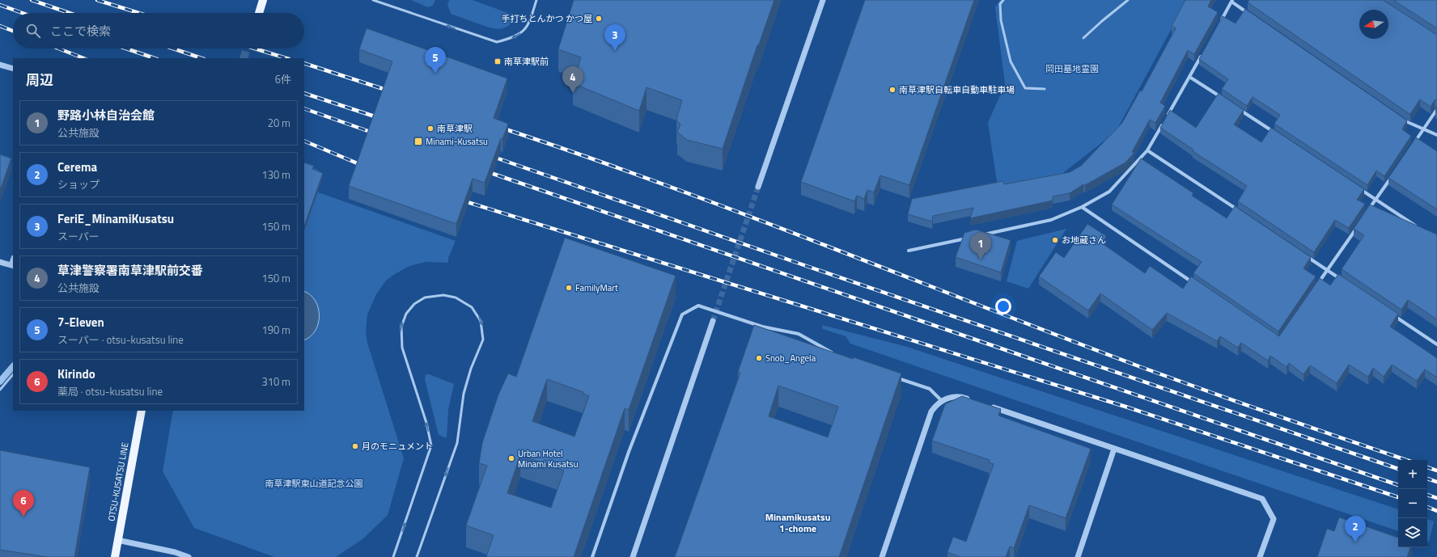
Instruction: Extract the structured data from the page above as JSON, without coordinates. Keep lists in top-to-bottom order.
{
  "streets": {
    "main road": ["OTSU-KUSATSU LINE"]
  },
  "districts": ["Minamikusatsu 1-chome"],
  "parks": ["岡田墓地霊園", "南草津駅東山道記念公園"],
  "places": {
    "other": [
      "手打ちとんかつ かつ屋",
      "南草津駅自転車自動車駐車場",
      "南草津駅",
      "お地蔵さん",
      "FamilyMart",
      "Snob_Angela",
      "月のモニュメント",
      "Urban Hotel Minami Kusatsu"
    ],
    "transit": ["南草津駅前", "Minami-Kusatsu"]
  },
  "north": "left",
  "page": {
    "search": "ここで検索",
    "pins": [
      "3",
      "5",
      "4",
      "1",
      "6",
      "2"
    ],
    "heading": ["周辺", "6件"],
    "list": [
      {
        "mark": "1",
        "name": "野路小林自治会館",
        "note": "公共施設",
        "value": "20 m"
      },
      {
        "mark": "2",
        "name": "Cerema",
        "note": "ショップ",
        "value": "130 m"
      },
      {
        "mark": "3",
        "name": "FeriE_MinamiKusatsu",
        "note": "スーパー",
        "value": "150 m"
      },
      {
        "mark": "4",
        "name": "草津警察署南草津駅前交番",
        "note": "公共施設",
        "value": "150 m"
      },
      {
        "mark": "5",
        "name": "7-Eleven",
        "note": "スーパー · otsu-kusatsu line",
        "value": "190 m"
      },
      {
        "mark": "6",
        "name": "Kirindo",
        "note": "薬局 · otsu-kusatsu line",
        "value": "310 m"
      }
    ],
    "map_buttons": ["+", "−"]
  }
}
